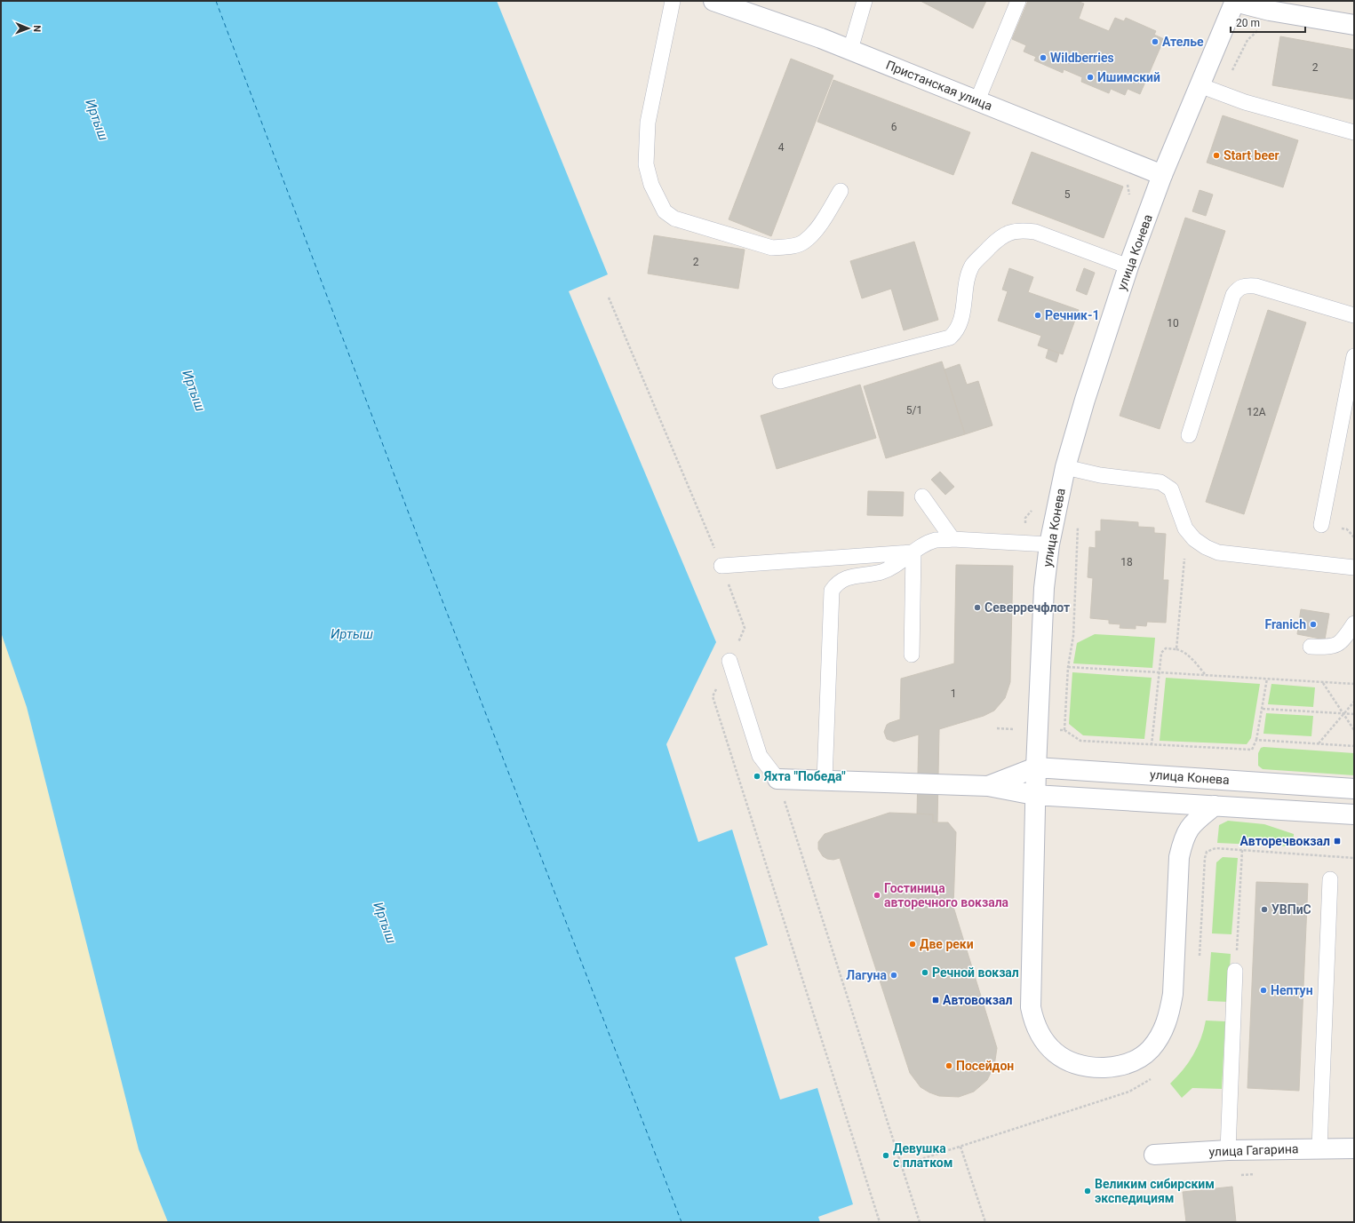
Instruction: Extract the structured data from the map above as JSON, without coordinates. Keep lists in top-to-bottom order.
{
  "streets": {
    "street": ["Пристанская улица", "улица Конева", "улица Гагарина"]
  },
  "crossings": [
    ["Пристанская улица", "улица Конева"]
  ],
  "water": ["Иртыш"],
  "places": {
    "other": [
      "Ателье",
      "Wildberries",
      "Ишимский",
      "Start beer",
      "Речник-1",
      "Северречфлот",
      "Franich",
      "Яхта \"Победа\"",
      "Гостиница авторечного вокзала",
      "УВПиС",
      "Две реки",
      "Речной вокзал",
      "Лагуна",
      "Нептун",
      "Посейдон",
      "Девушка с платком",
      "Великим сибирским экспедициям"
    ],
    "transit": ["Авторечвокзал", "Автовокзал"]
  },
  "house_numbers": [
    "2",
    "6",
    "4",
    "5",
    "2",
    "10",
    "5/1",
    "12А",
    "18",
    "1"
  ],
  "scale_bar": "20 m",
  "north": "right"
}
